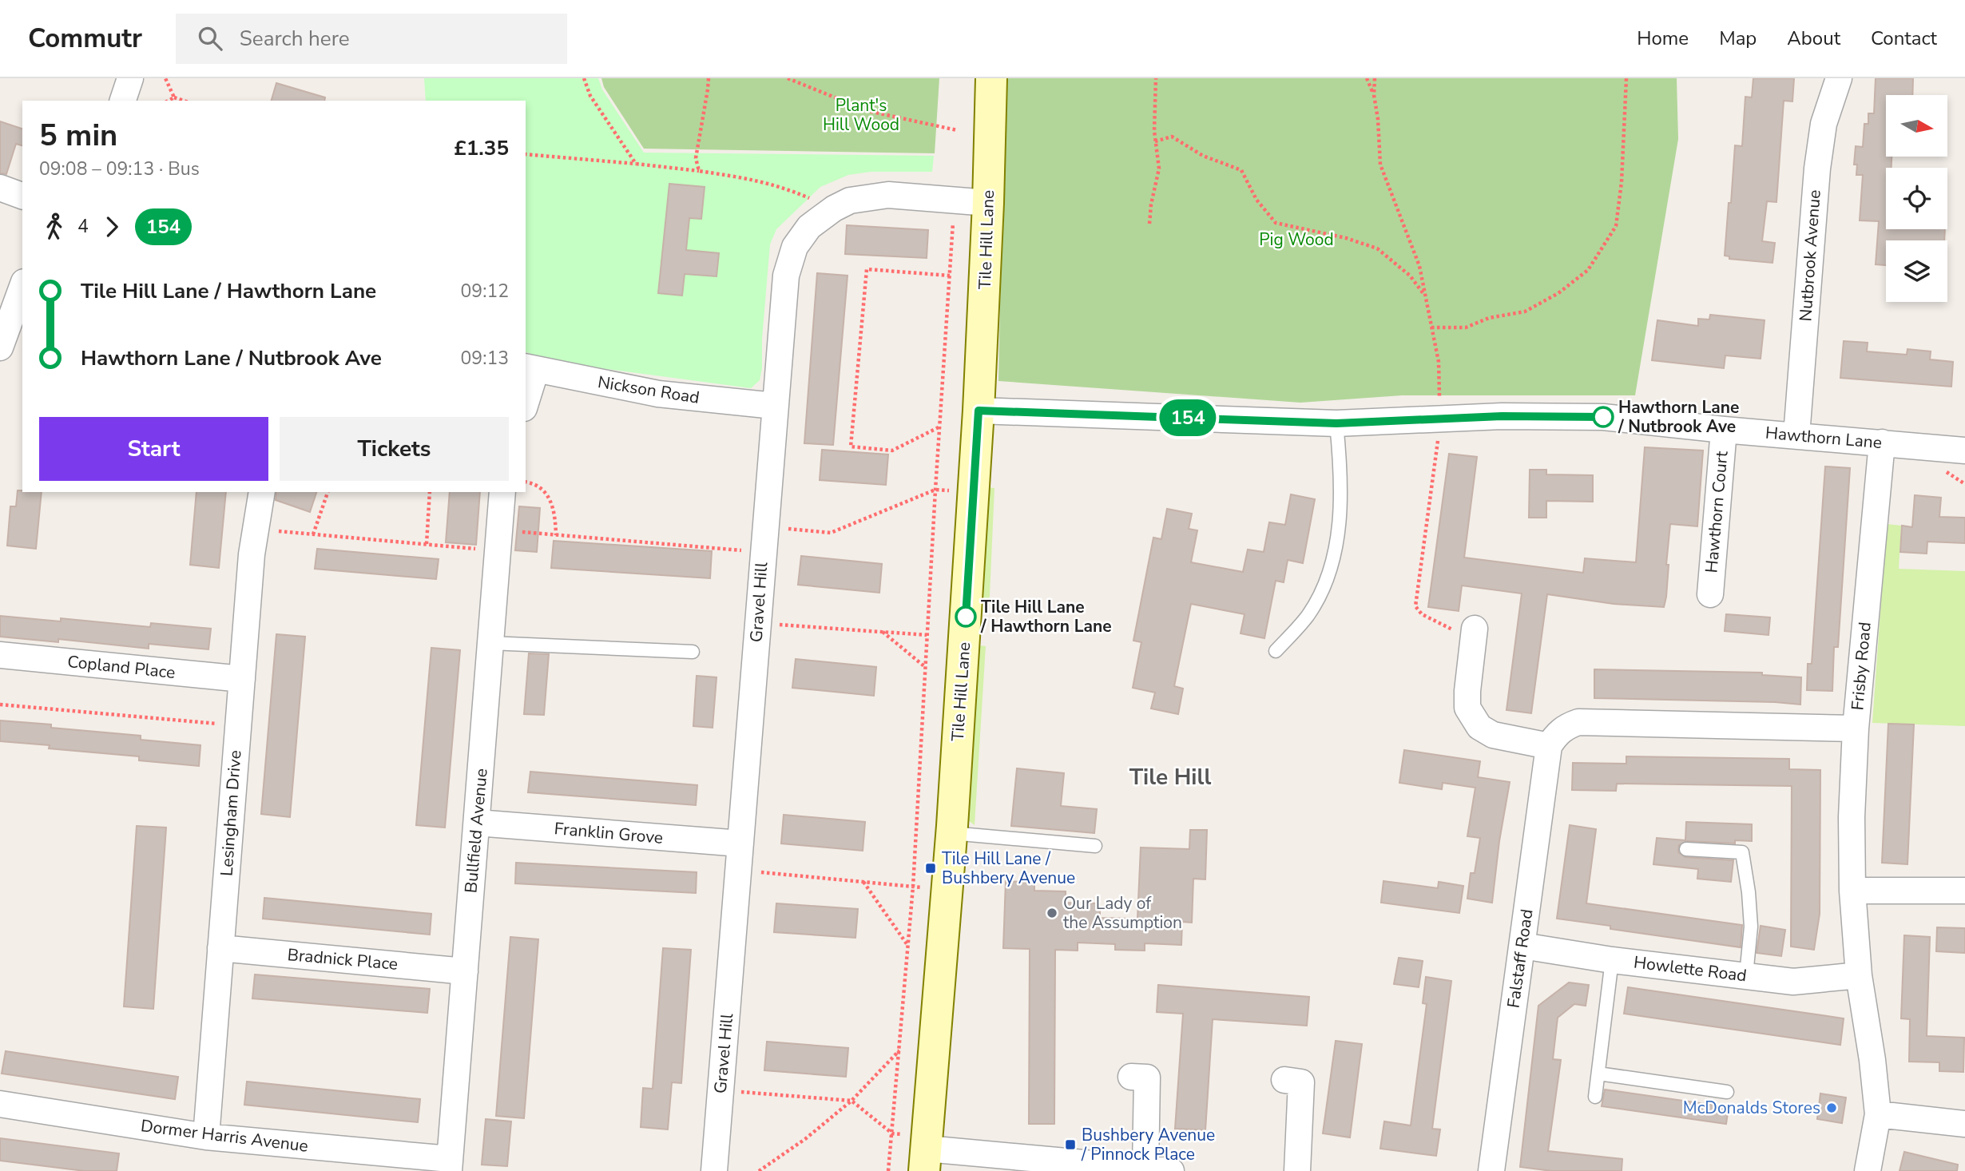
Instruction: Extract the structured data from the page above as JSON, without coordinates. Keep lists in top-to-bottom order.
{
  "streets": {
    "main road": ["Tile Hill Lane"],
    "street": [
      "Nutbrook Avenue",
      "Nickson Road",
      "Hawthorn Lane",
      "Hawthorn Court",
      "Gravel Hill",
      "Frisby Road",
      "Copland Place",
      "Lesingham Drive",
      "Bullfield Avenue",
      "Franklin Grove",
      "Falstaff Road",
      "Bradnick Place",
      "Howlette Road",
      "Dormer Harris Avenue"
    ]
  },
  "crossings": [
    ["Tile Hill Lane", "Hawthorn Lane"],
    ["Tile Hill Lane", "Gravel Hill"],
    ["Nutbrook Avenue", "Hawthorn Lane"],
    ["Nickson Road", "Gravel Hill"],
    ["Hawthorn Lane", "Hawthorn Court"],
    ["Hawthorn Lane", "Frisby Road"],
    ["Gravel Hill", "Franklin Grove"],
    ["Frisby Road", "Howlette Road"],
    ["Copland Place", "Lesingham Drive"],
    ["Lesingham Drive", "Bradnick Place"],
    ["Lesingham Drive", "Dormer Harris Avenue"],
    ["Bullfield Avenue", "Franklin Grove"],
    ["Bullfield Avenue", "Bradnick Place"],
    ["Bullfield Avenue", "Dormer Harris Avenue"],
    ["Falstaff Road", "Howlette Road"]
  ],
  "districts": ["Tile Hill"],
  "parks": ["Plant's Hill Wood", "Pig Wood"],
  "places": {
    "other": [
      "Hawthorn Lane / Nutbrook Ave",
      "Tile Hill Lane / Hawthorn Lane",
      "Our Lady of the Assumption",
      "McDonalds Stores"
    ],
    "transit": ["Tile Hill Lane / Bushbery Avenue", "Bushbery Avenue / Pinnock Place"]
  },
  "lines": ["bus line 154"],
  "north": "right",
  "page": {
    "header": "Commutr",
    "search": "Search here",
    "nav": [
      "Home",
      "Map",
      "About",
      "Contact"
    ],
    "on_map": "154",
    "heading": ["5 min", "09:08 – 09:13 · Bus", "£1.35"],
    "legs": ["4", "154"],
    "list": [
      {
        "name": "Tile Hill Lane / Hawthorn Lane",
        "value": "09:12"
      },
      {
        "name": "Hawthorn Lane / Nutbrook Ave",
        "value": "09:13"
      }
    ],
    "buttons": ["Start", "Tickets"]
  }
}
